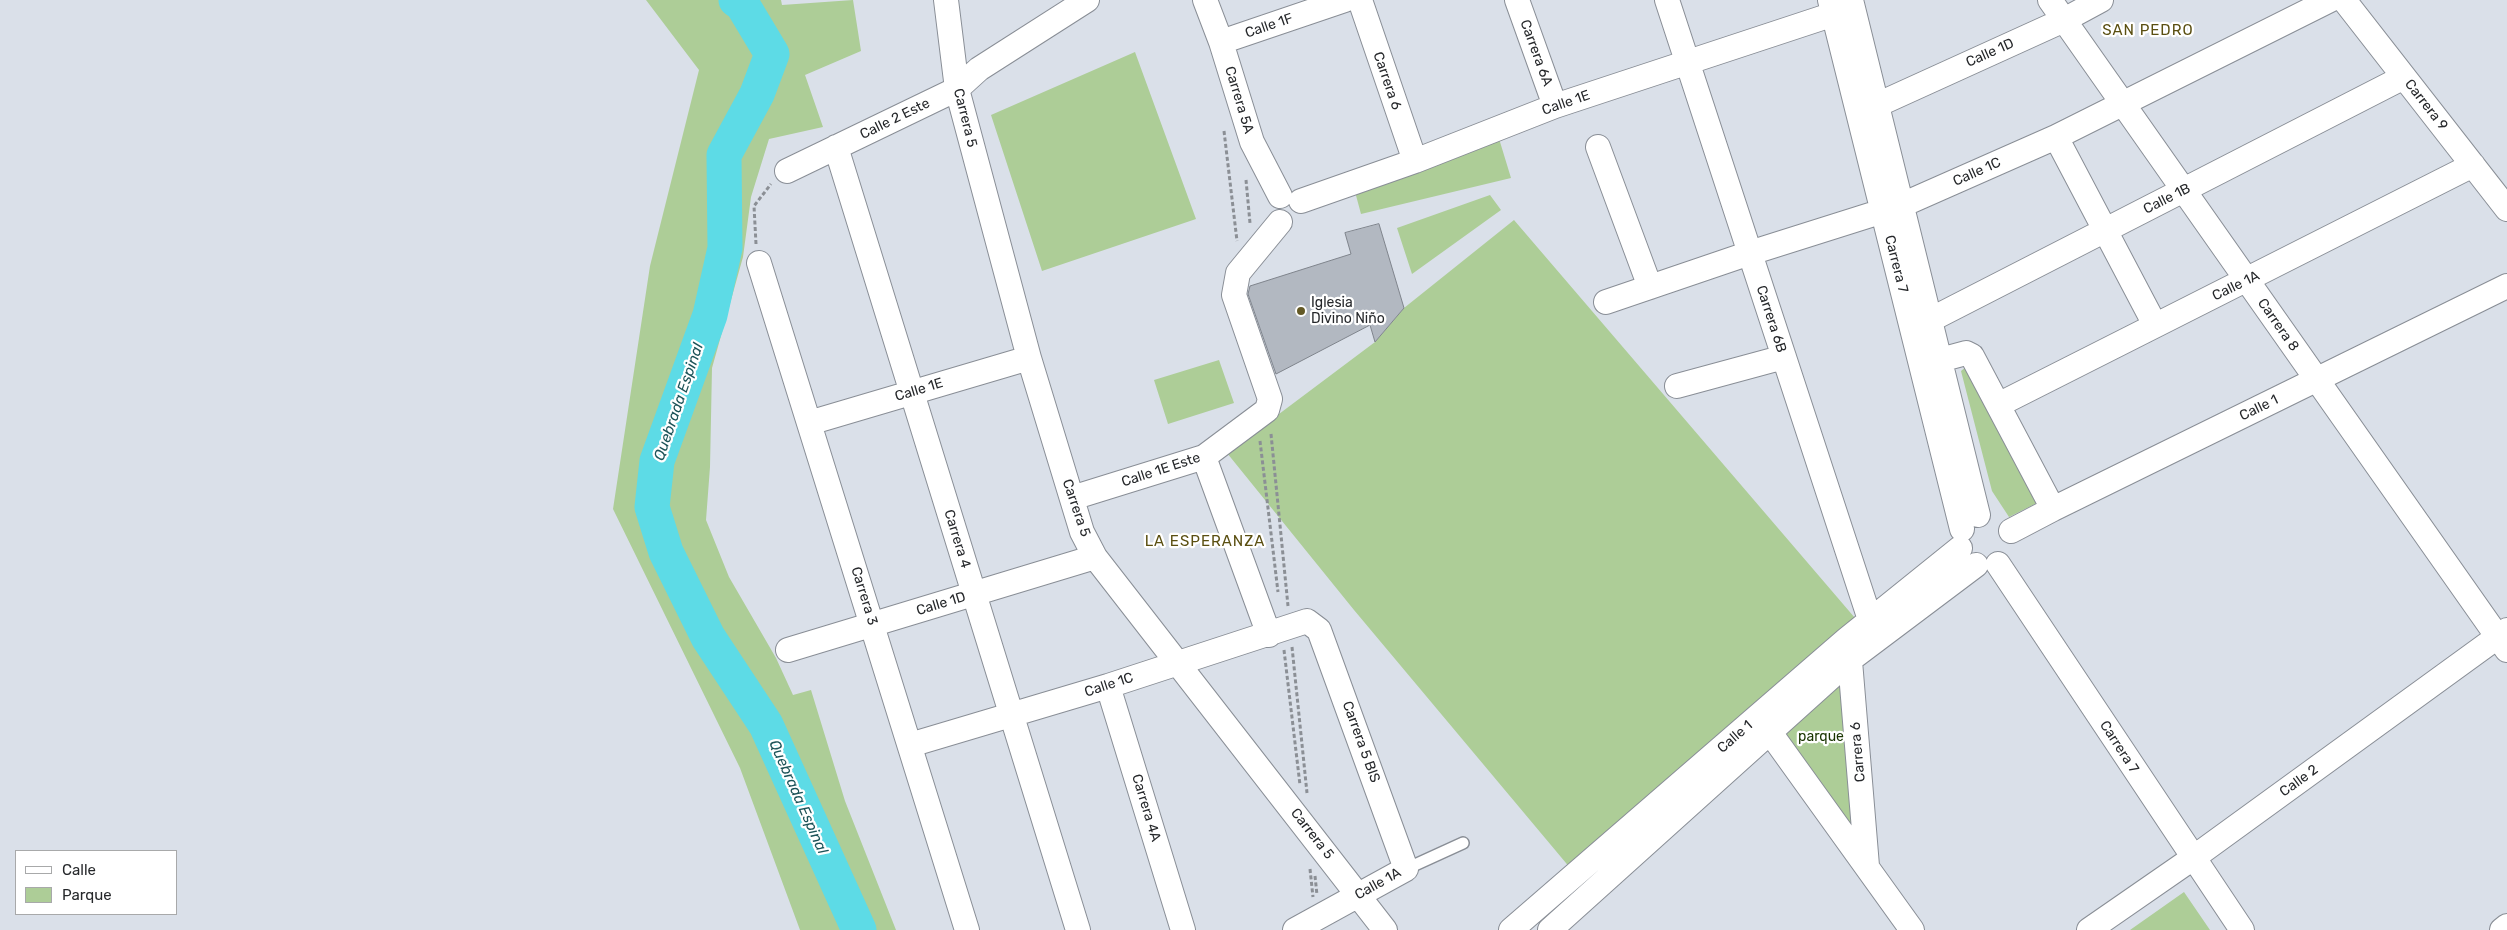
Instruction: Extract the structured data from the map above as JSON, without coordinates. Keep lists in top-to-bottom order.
{
  "streets": {
    "street": [
      "Calle 1F",
      "Carrera 6A",
      "Calle 1D",
      "Carrera 6",
      "Carrera 5A",
      "Calle 1E",
      "Carrera 9",
      "Carrera 5",
      "Calle 2 Este",
      "Calle 1C",
      "Calle 1B",
      "Carrera 7",
      "Calle 1A",
      "Carrera 6B",
      "Carrera 8",
      "Calle 1",
      "Calle 1E Este",
      "Carrera 4",
      "Carrera 3",
      "Carrera 5 BIS",
      "Calle 2",
      "Carrera 4A"
    ]
  },
  "crossings": [
    ["Calle 1F", "Carrera 5A"],
    ["Carrera 6A", "Calle 1E"],
    ["Calle 1D", "Carrera 5"],
    ["Calle 1D", "Carrera 7"],
    ["Calle 1D", "Carrera 8"],
    ["Calle 1D", "Carrera 4"],
    ["Calle 1D", "Carrera 3"],
    ["Carrera 6", "Calle 1E"],
    ["Carrera 6", "Calle 1"],
    ["Carrera 5A", "Calle 1E"],
    ["Calle 1E", "Carrera 5"],
    ["Calle 1E", "Carrera 7"],
    ["Calle 1E", "Carrera 6B"],
    ["Calle 1E", "Carrera 4"],
    ["Calle 1E", "Carrera 3"],
    ["Carrera 9", "Calle 1B"],
    ["Carrera 9", "Calle 1A"],
    ["Carrera 5", "Calle 2 Este"],
    ["Carrera 5", "Calle 1C"],
    ["Carrera 5", "Calle 1A"],
    ["Carrera 5", "Calle 1E Este"],
    ["Calle 2 Este", "Carrera 4"],
    ["Calle 1C", "Carrera 7"],
    ["Calle 1C", "Carrera 6B"],
    ["Calle 1C", "Carrera 8"],
    ["Calle 1C", "Carrera 4"],
    ["Calle 1C", "Carrera 3"],
    ["Calle 1C", "Carrera 5 BIS"],
    ["Calle 1C", "Carrera 4A"],
    ["Calle 1B", "Carrera 7"],
    ["Calle 1B", "Carrera 8"],
    ["Carrera 7", "Calle 1"],
    ["Carrera 7", "Calle 2"],
    ["Calle 1A", "Carrera 8"],
    ["Calle 1A", "Carrera 5 BIS"],
    ["Carrera 6B", "Calle 1"],
    ["Carrera 8", "Calle 1"],
    ["Carrera 8", "Calle 2"]
  ],
  "districts": ["SAN PEDRO", "LA ESPERANZA"],
  "water": ["Quebrada Espinal"],
  "parks": ["parque"],
  "places": ["Iglesia Divino Niño"],
  "legend": ["Calle", "Parque"]
}
